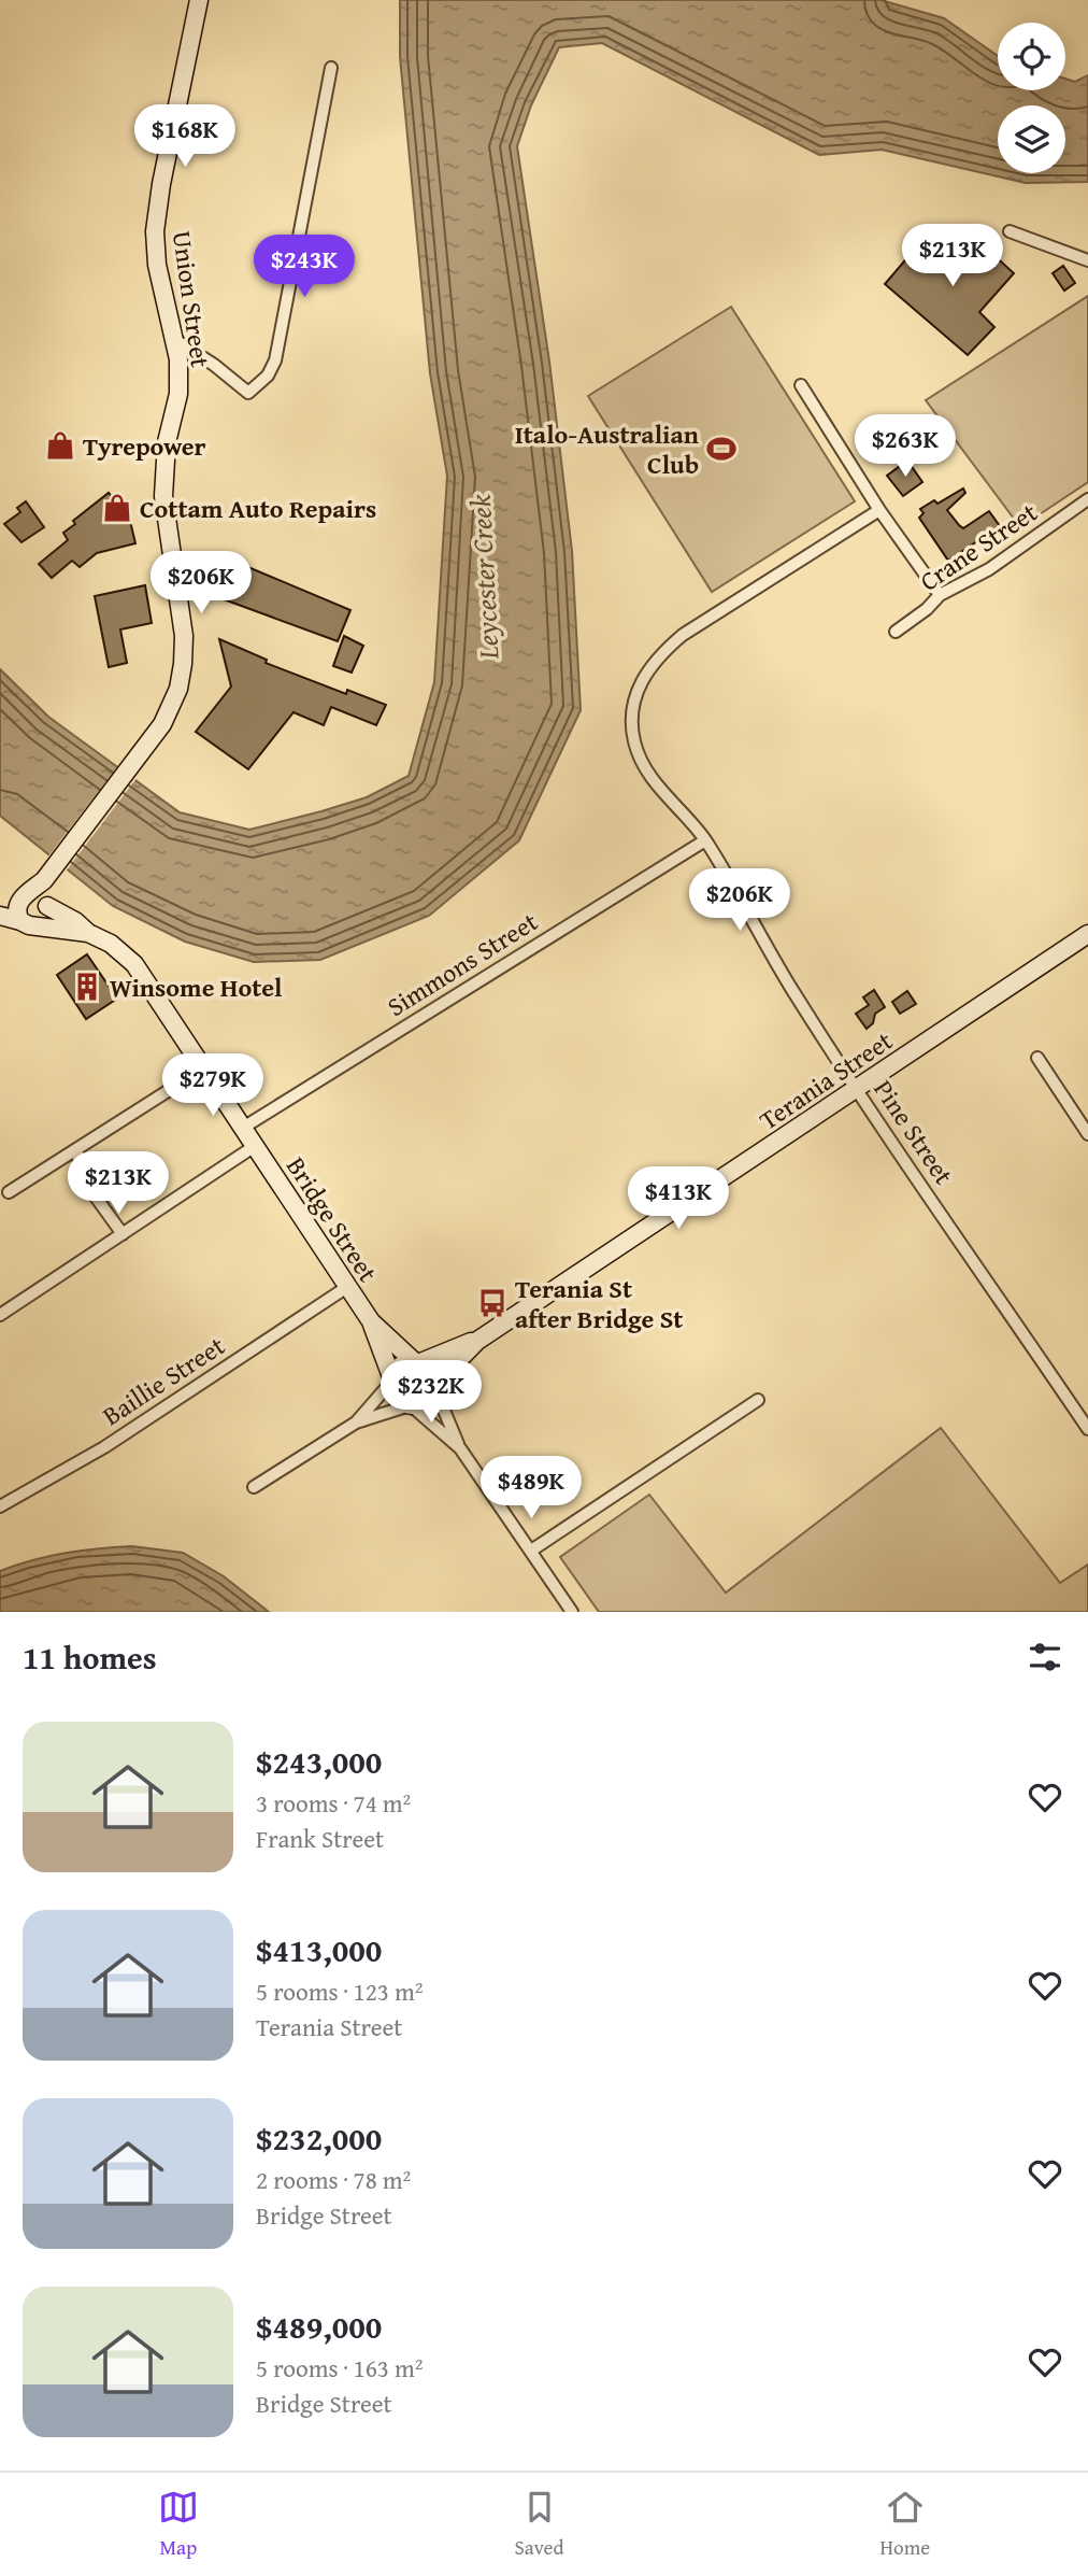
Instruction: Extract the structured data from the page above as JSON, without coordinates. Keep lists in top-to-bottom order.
{
  "streets": {
    "main road": ["Union Street", "Terania Street", "Bridge Street"],
    "street": [
      "Crane Street",
      "Simmons Street",
      "Pine Street",
      "Baillie Street"
    ]
  },
  "crossings": [
    ["Union Street", "Bridge Street"],
    ["Simmons Street", "Pine Street"],
    ["Simmons Street", "Bridge Street"],
    ["Terania Street", "Pine Street"],
    ["Terania Street", "Bridge Street"],
    ["Bridge Street", "Baillie Street"]
  ],
  "water": ["Leycester Creek"],
  "places": {
    "shop": ["Tyrepower", "Cottam Auto Repairs"],
    "sports": ["Italo-Australian Club"],
    "building": ["Winsome Hotel"],
    "bus stop": ["Terania St after Bridge St"]
  },
  "page": {
    "price": [
      "$168K",
      "$213K",
      "$243K",
      "$263K",
      "$206K",
      "$206K",
      "$279K",
      "$213K",
      "$413K",
      "$232K",
      "$489K"
    ],
    "heading": "11 homes",
    "list": [
      {
        "name": "$243,000",
        "note": "3 rooms · 74 m² · Frank Street"
      },
      {
        "name": "$413,000",
        "note": "5 rooms · 123 m² · Terania Street"
      },
      {
        "name": "$232,000",
        "note": "2 rooms · 78 m² · Bridge Street"
      },
      {
        "name": "$489,000",
        "note": "5 rooms · 163 m² · Bridge Street"
      }
    ],
    "tabs": ["Map", "Saved", "Home"]
  }
}
